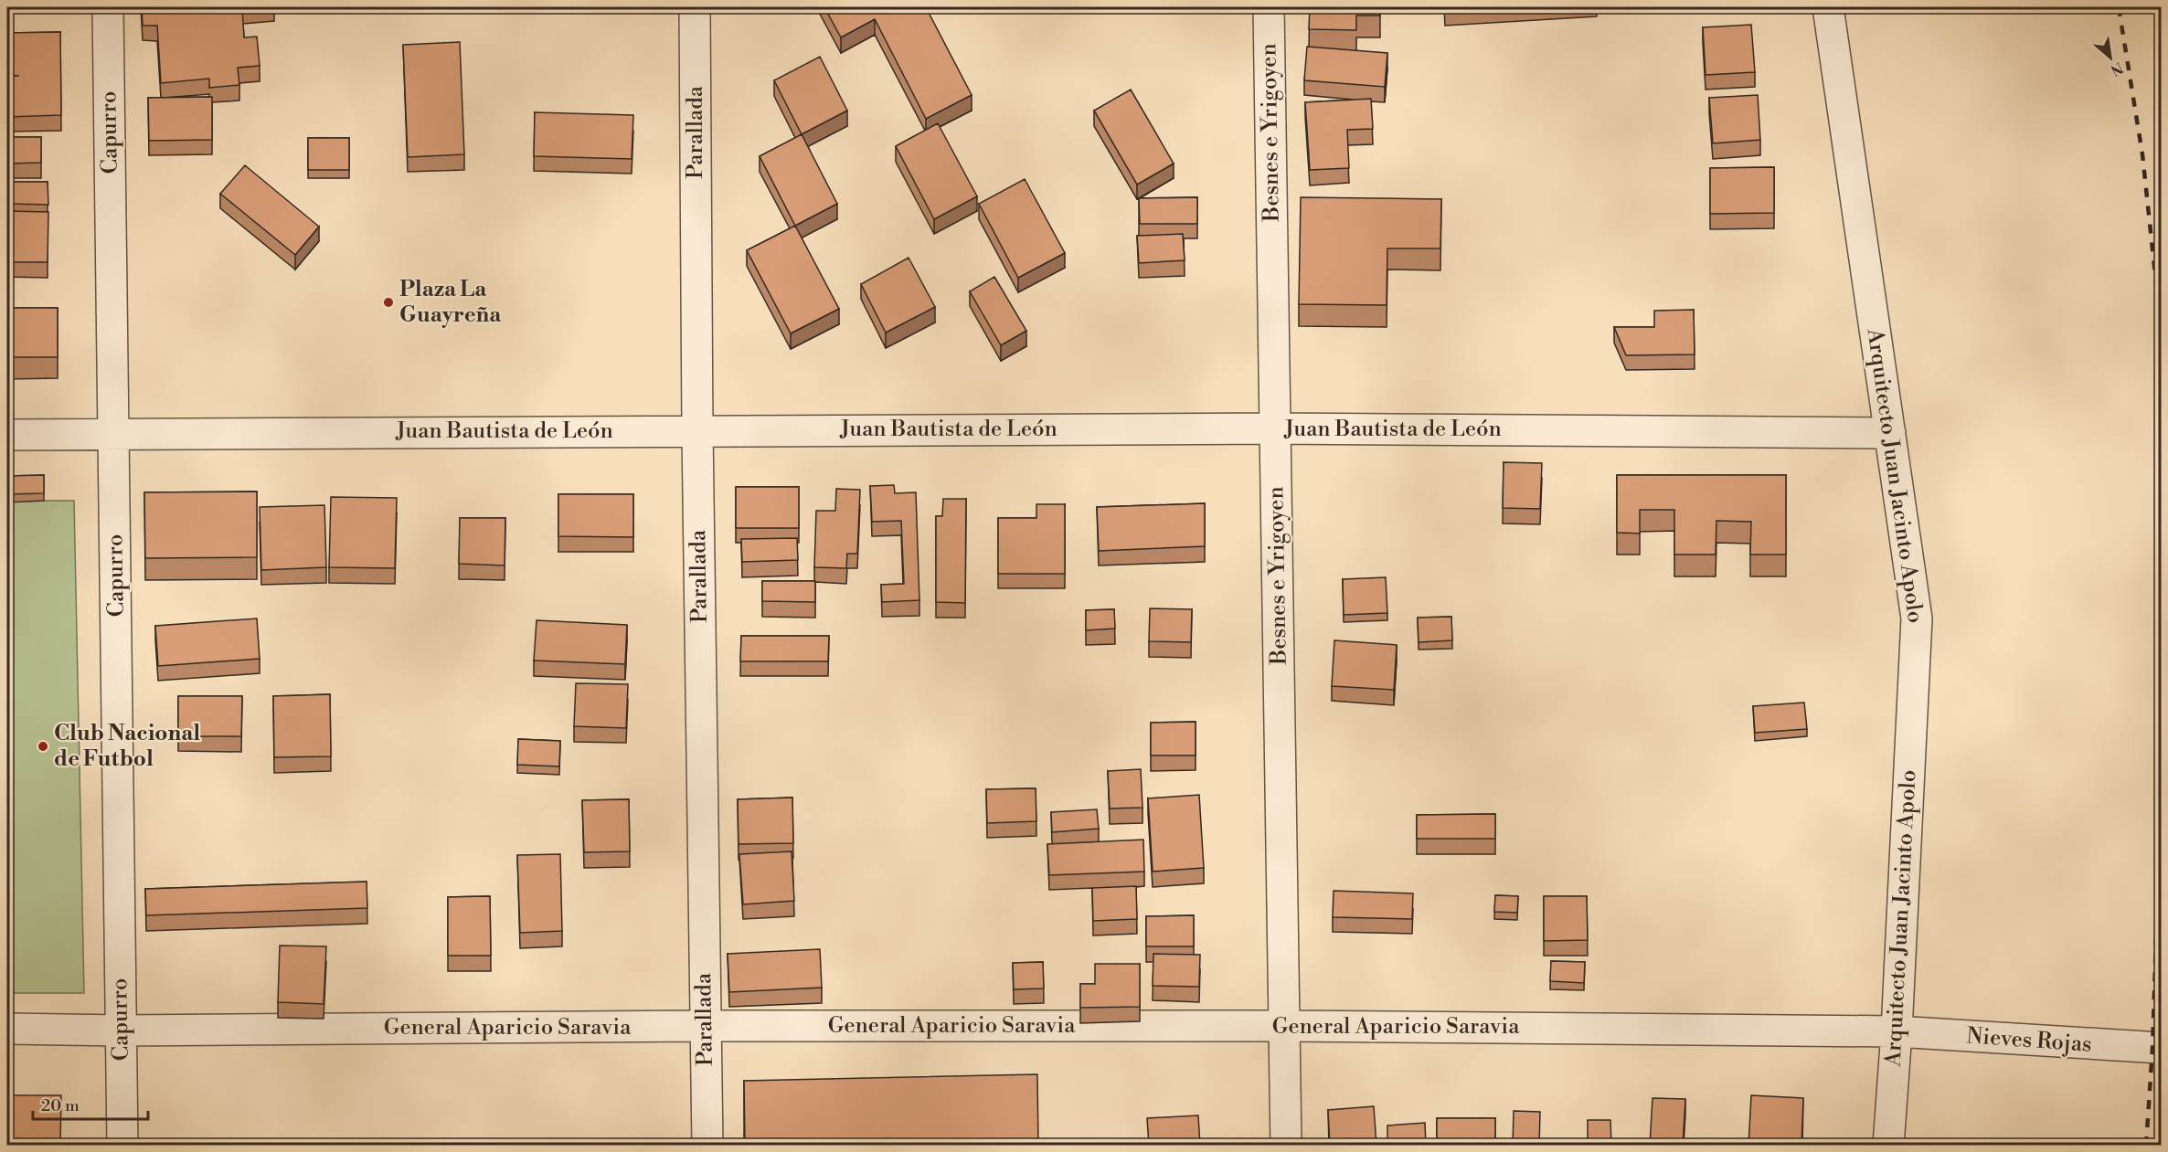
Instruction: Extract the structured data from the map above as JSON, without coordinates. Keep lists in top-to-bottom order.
{
  "streets": {
    "street": [
      "Capurro",
      "Parallada",
      "Besnes e Yrigoyen",
      "Juan Bautista de León",
      "Arquitecto Juan Jacinto Apolo",
      "General Aparicio Saravia",
      "Nieves Rojas"
    ]
  },
  "crossings": [
    ["Capurro", "Juan Bautista de León"],
    ["Capurro", "General Aparicio Saravia"],
    ["Parallada", "Juan Bautista de León"],
    ["Parallada", "General Aparicio Saravia"],
    ["Besnes e Yrigoyen", "Juan Bautista de León"],
    ["Besnes e Yrigoyen", "General Aparicio Saravia"],
    ["Juan Bautista de León", "Arquitecto Juan Jacinto Apolo"],
    ["Arquitecto Juan Jacinto Apolo", "General Aparicio Saravia"],
    ["Arquitecto Juan Jacinto Apolo", "Nieves Rojas"],
    ["General Aparicio Saravia", "Nieves Rojas"]
  ],
  "places": ["Plaza La Guayreña", "Club Nacional de Futbol"],
  "scale_bar": "20 m",
  "north": "bottom right"
}
